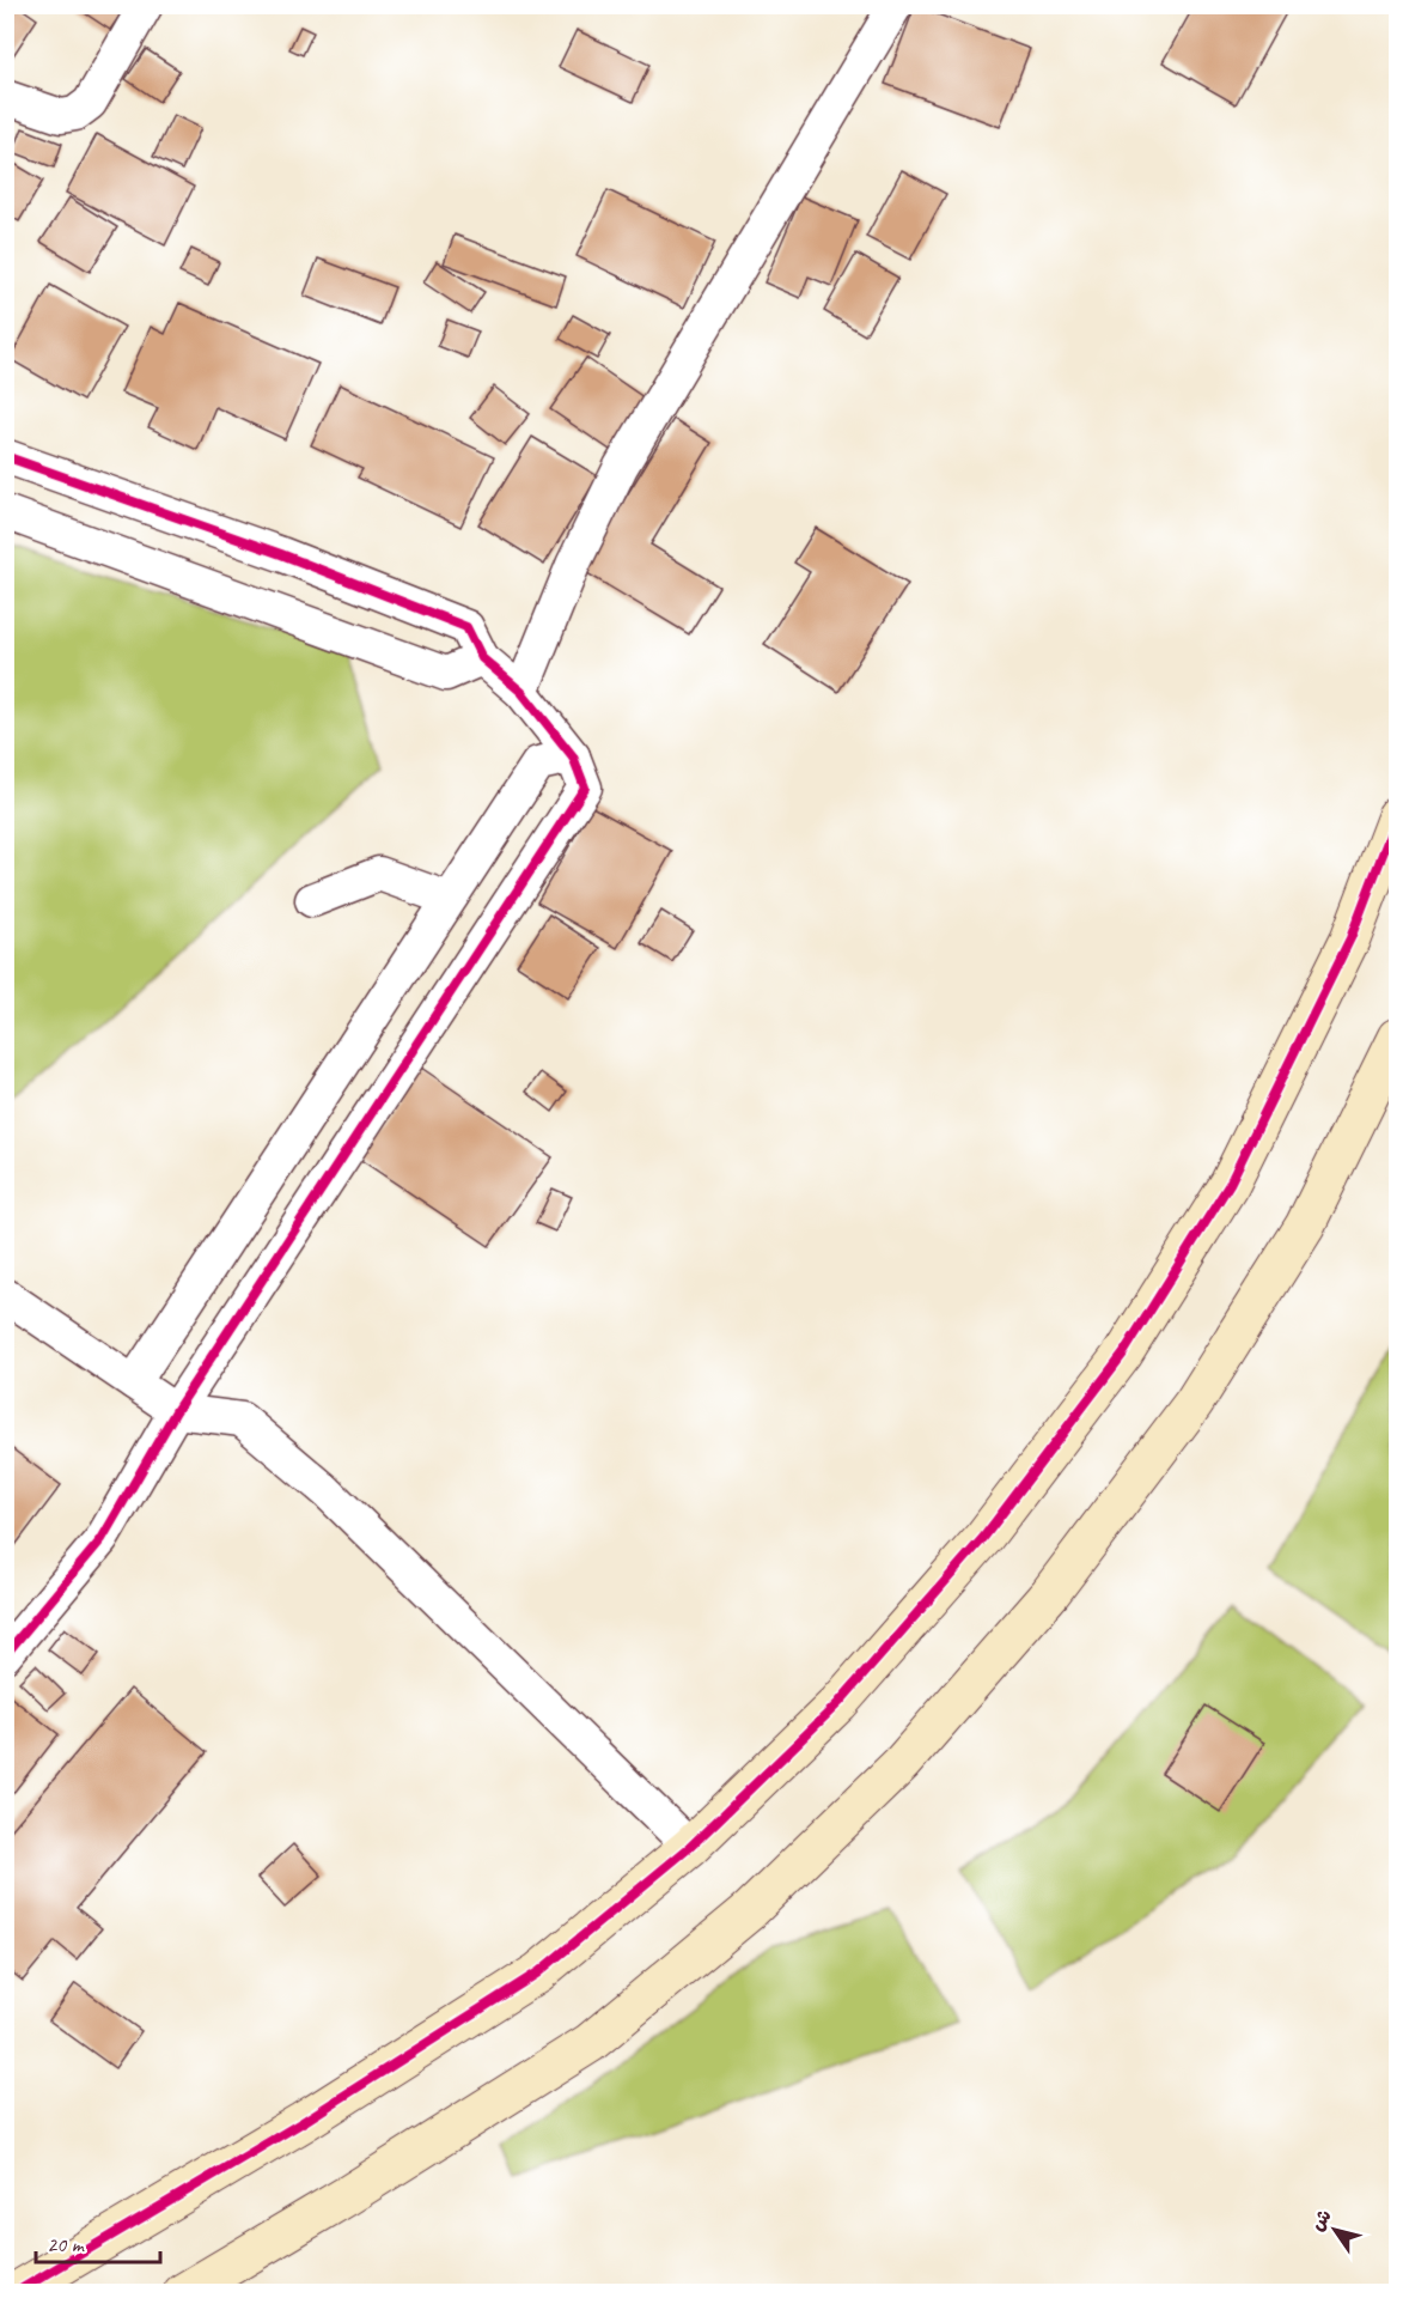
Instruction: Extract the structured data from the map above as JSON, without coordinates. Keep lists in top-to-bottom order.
{
  "scale_bar": "20 m",
  "north": "top left"
}
